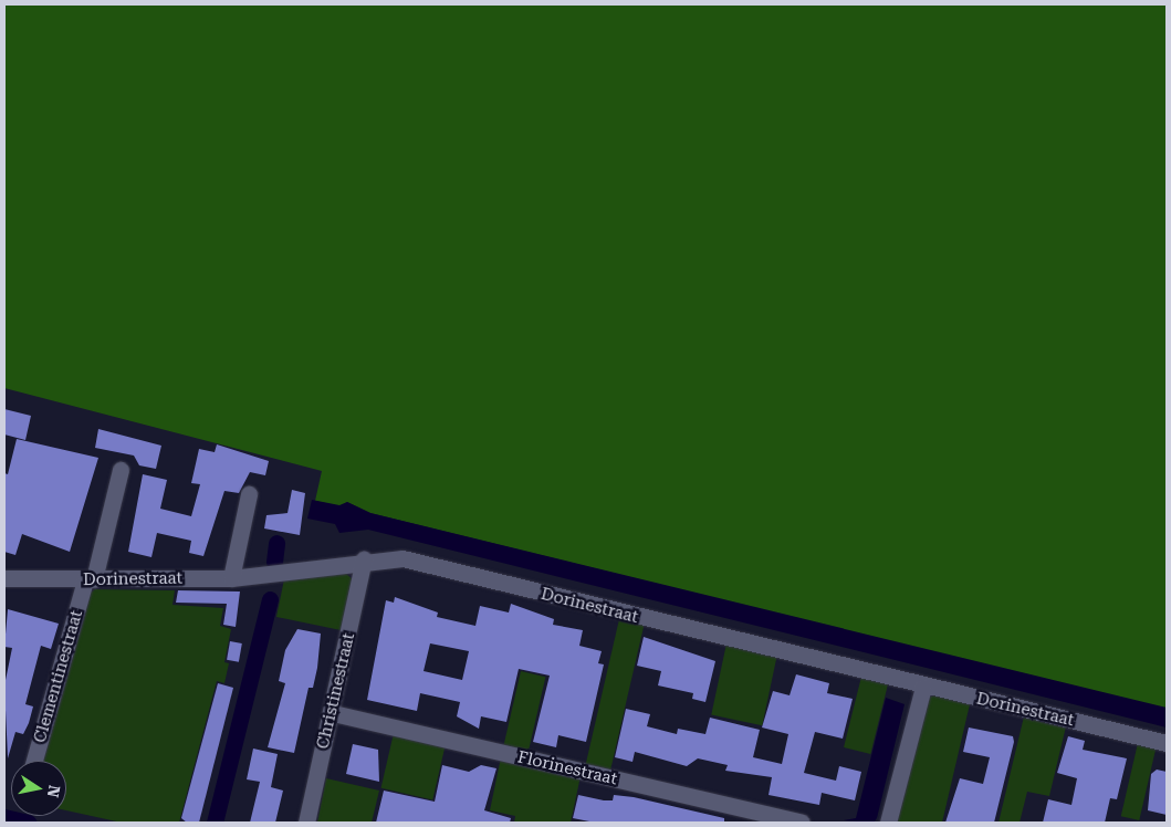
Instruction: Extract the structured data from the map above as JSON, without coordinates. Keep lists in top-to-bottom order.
{
  "streets": {
    "street": [
      "Dorinestraat",
      "Clementinestraat",
      "Christinestraat",
      "Florinestraat"
    ]
  },
  "crossings": [
    ["Dorinestraat", "Clementinestraat"],
    ["Dorinestraat", "Christinestraat"],
    ["Christinestraat", "Florinestraat"]
  ],
  "north": "right"
}
